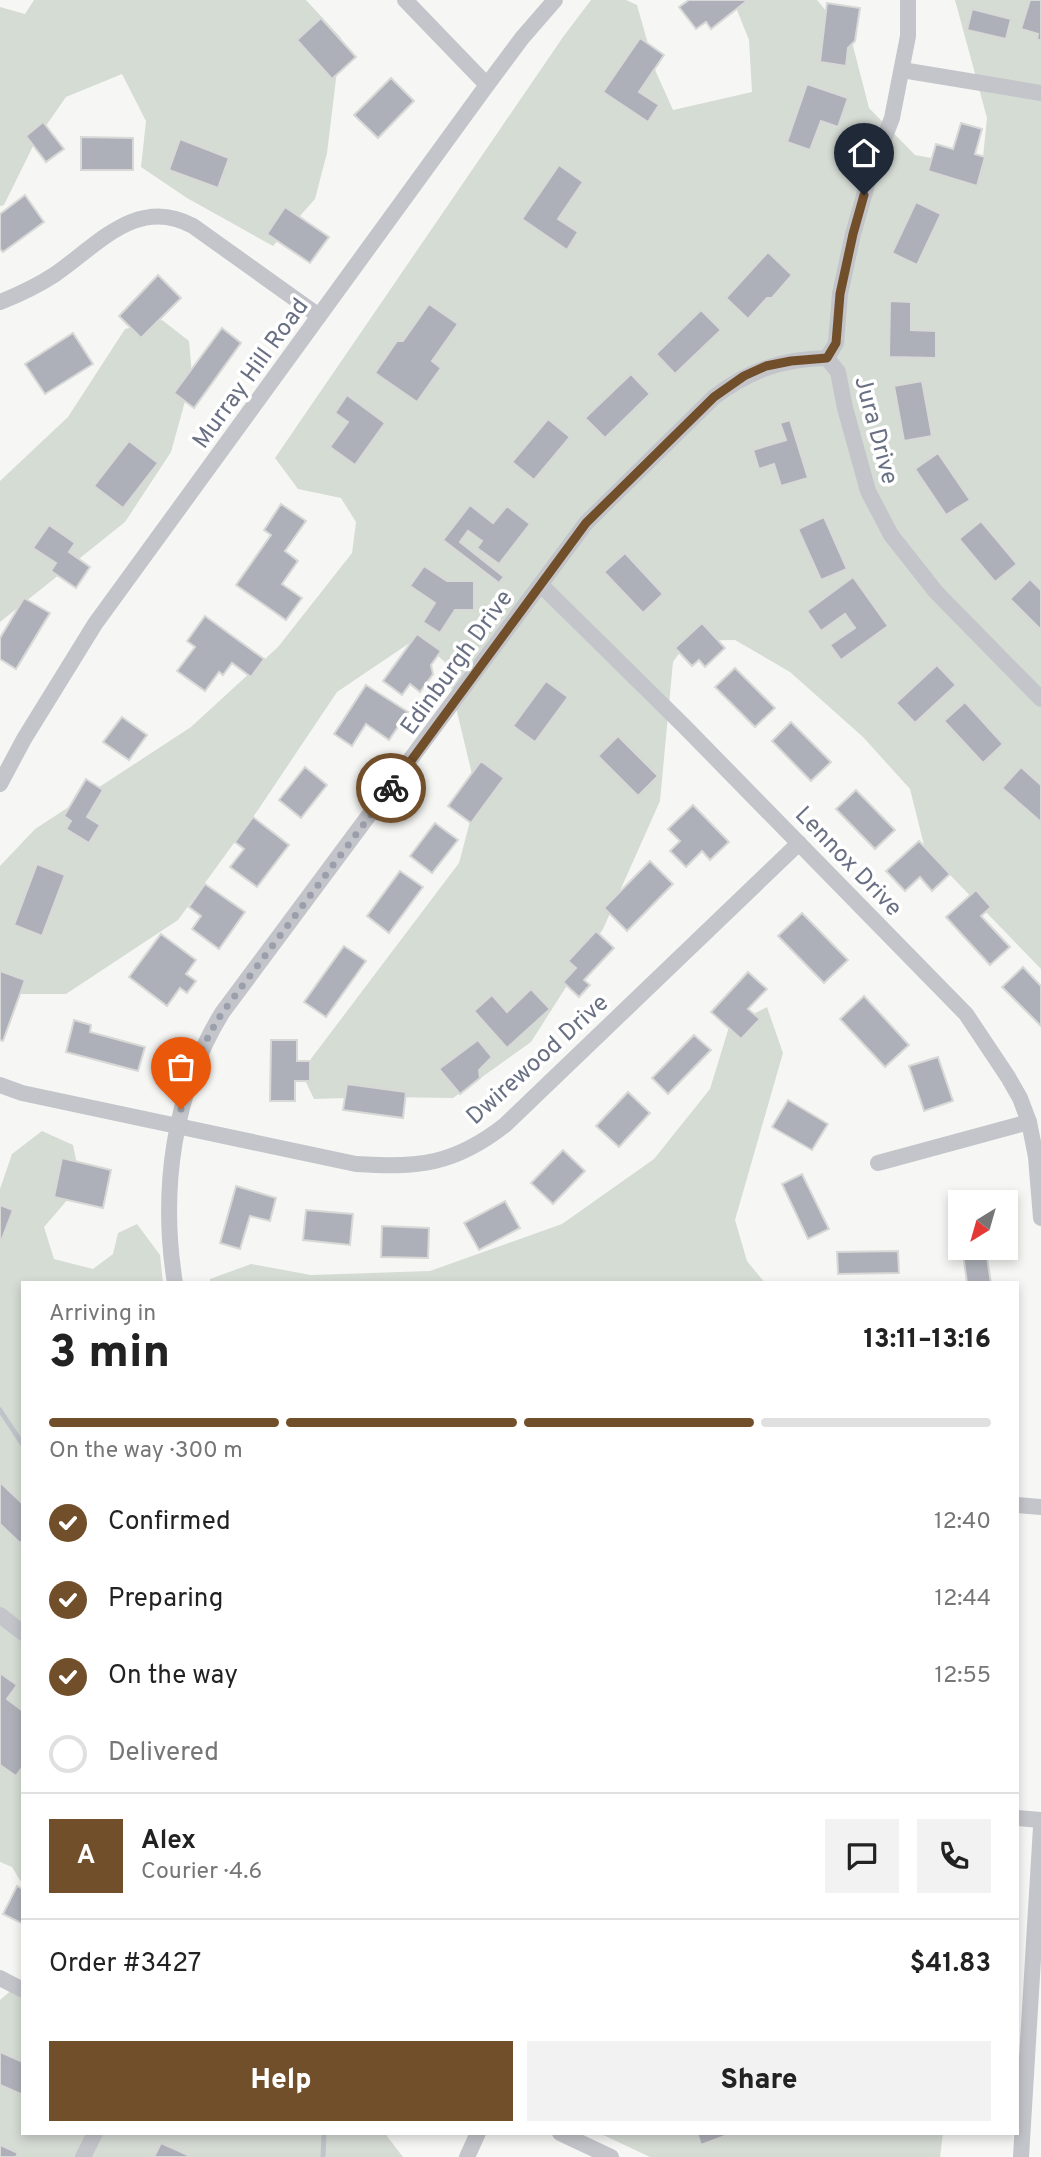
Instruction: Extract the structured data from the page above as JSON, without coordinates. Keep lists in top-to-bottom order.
{
  "streets": {
    "street": [
      "Murray Hill Road",
      "Jura Drive",
      "Edinburgh Drive",
      "Lennox Drive",
      "Dwirewood Drive"
    ]
  },
  "crossings": [
    ["Jura Drive", "Edinburgh Drive"],
    ["Edinburgh Drive", "Lennox Drive"],
    ["Edinburgh Drive", "Dwirewood Drive"],
    ["Lennox Drive", "Dwirewood Drive"]
  ],
  "north": "bottom left",
  "page": {
    "heading": ["3 min", "Arriving in", "13:11–13:16"],
    "panel": [
      "Alex",
      "Courier · 4.6",
      "Order #3427",
      "$41.83"
    ],
    "bar": "On the way · 300 m",
    "list": [
      ["Confirmed", "12:40"],
      ["Preparing", "12:44"],
      ["On the way", "12:55"],
      "Delivered"
    ],
    "round": "A",
    "buttons": ["Help", "Share"]
  }
}
